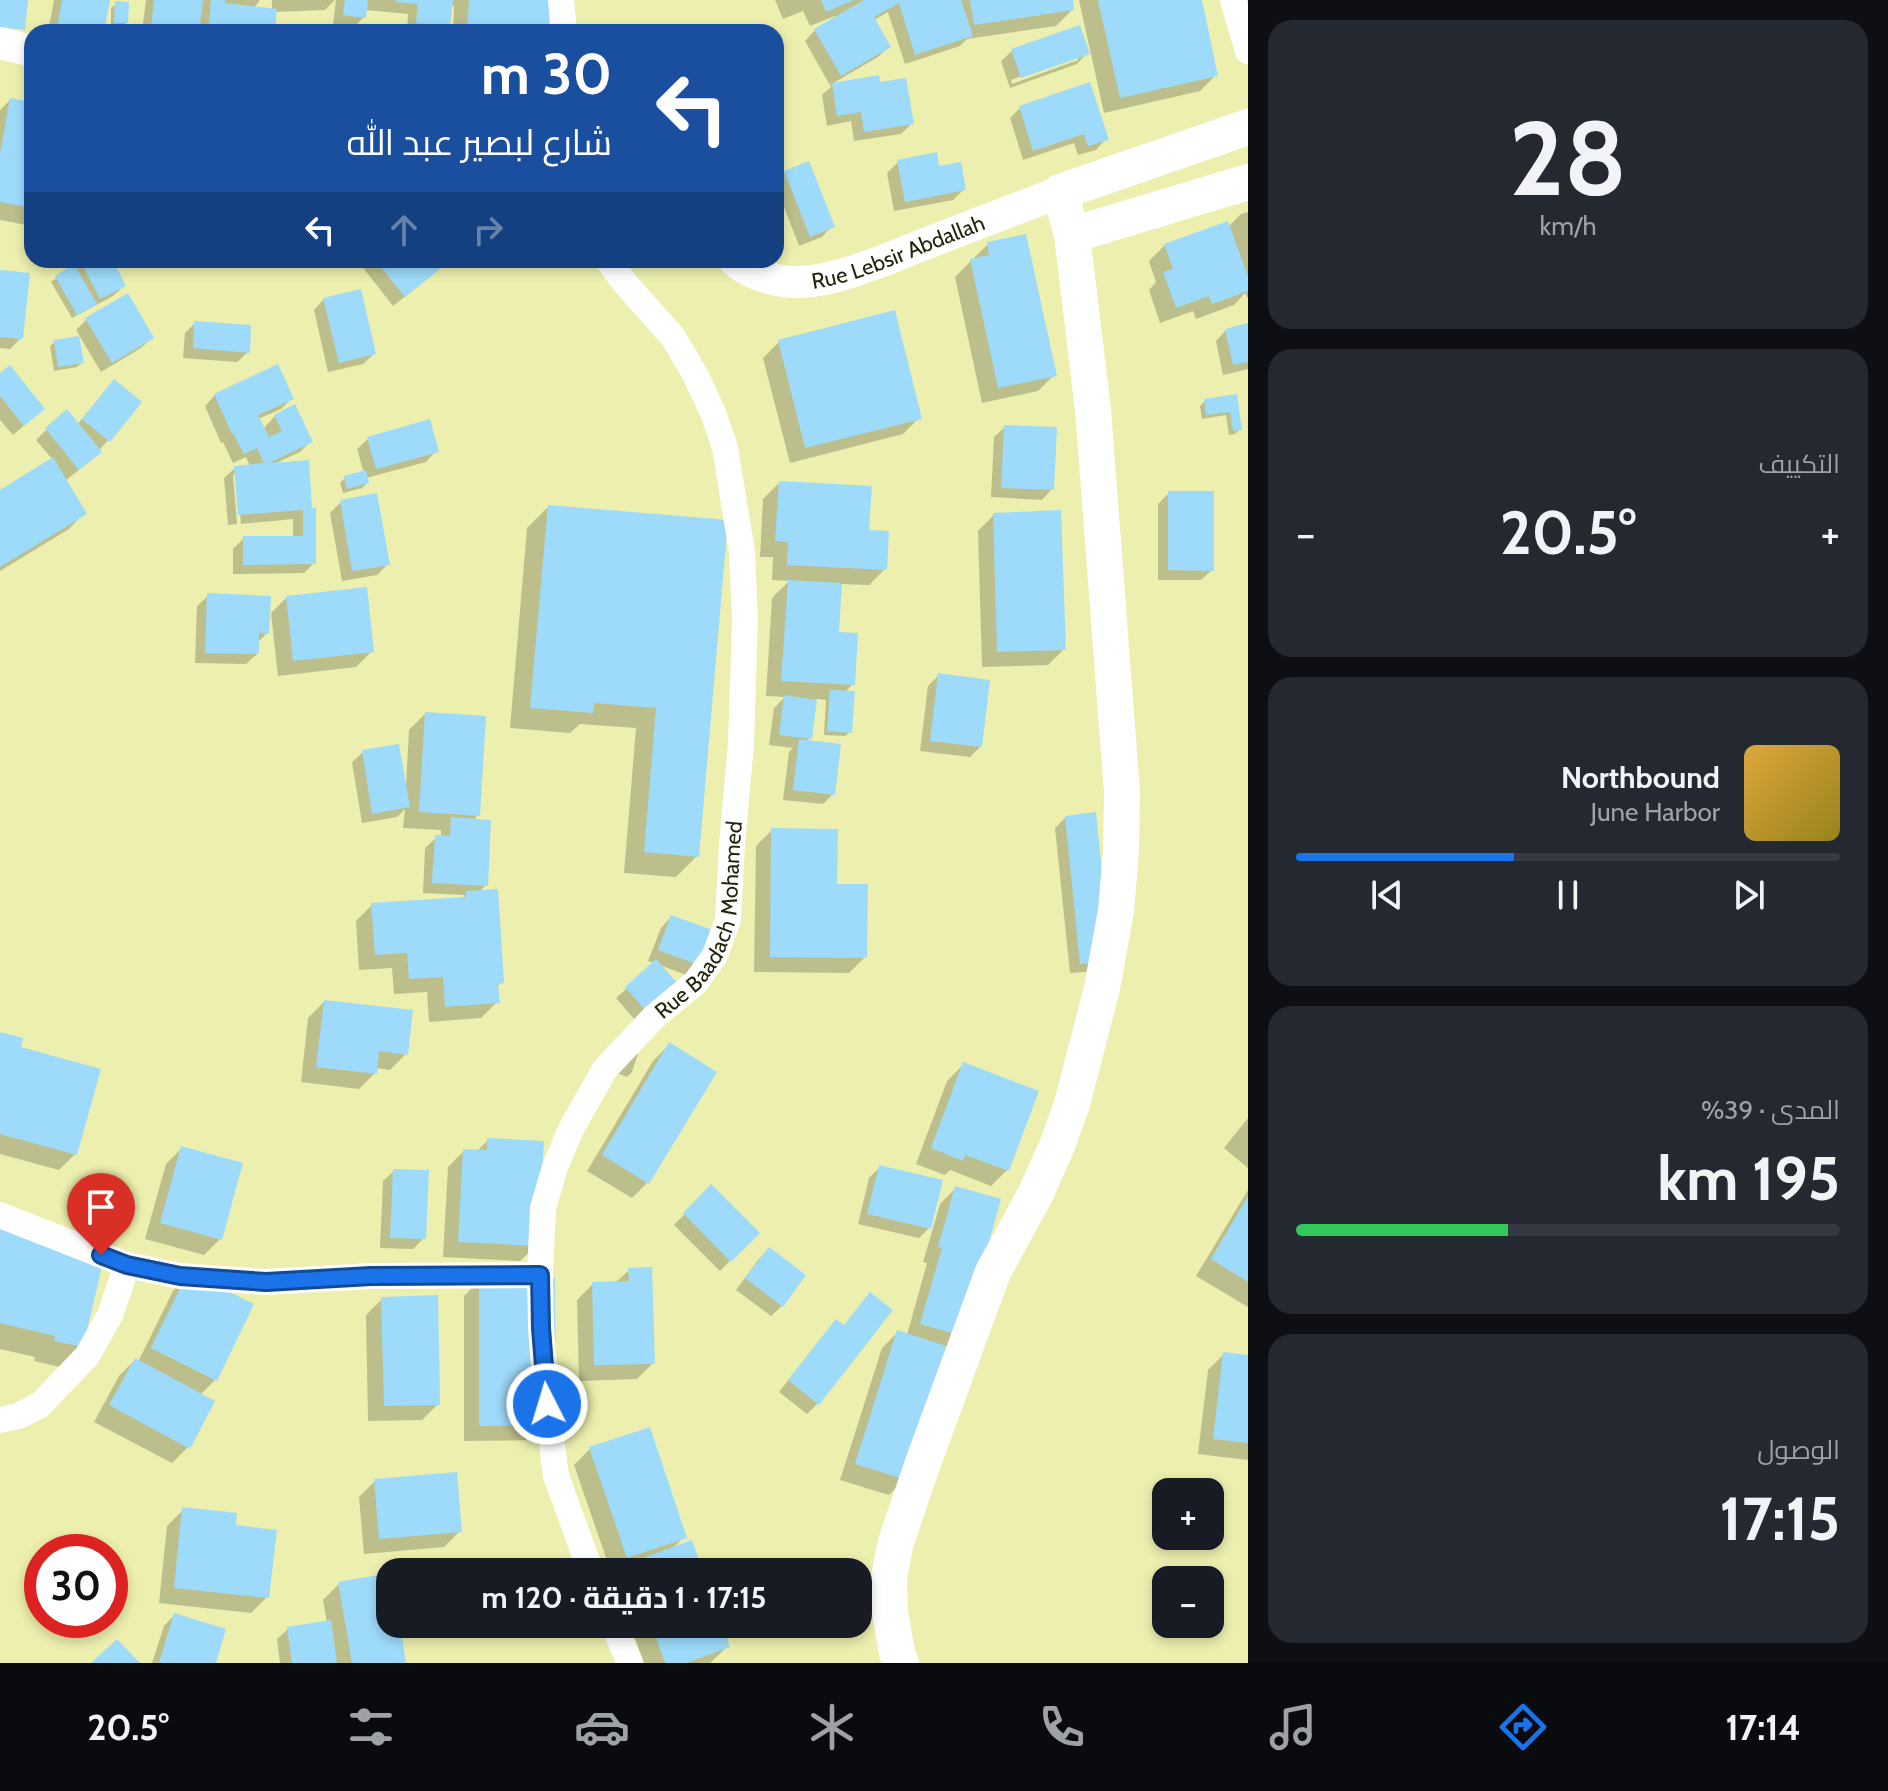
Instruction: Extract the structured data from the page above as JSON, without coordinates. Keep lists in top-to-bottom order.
{
  "streets": {
    "street": ["Rue Lebsir Abdallah", "Rue Baadach Mohamed"]
  },
  "page": {
    "tile": [
      ["28", "km/h"],
      "التكييف",
      ["المدى · 39%", "195 km"],
      ["الوصول", "17:15"]
    ],
    "turn": ["30 m", "شارع لبصير عبد الله"],
    "heat": ["−", "20.5°", "+"],
    "song": ["Northbound", "June Harbor"],
    "map_buttons": ["+", "−"],
    "limit": "30",
    "trip": "17:15 · 1 دقيقة · 120 m",
    "tabs": ["17:14", "20.5°"]
  }
}
